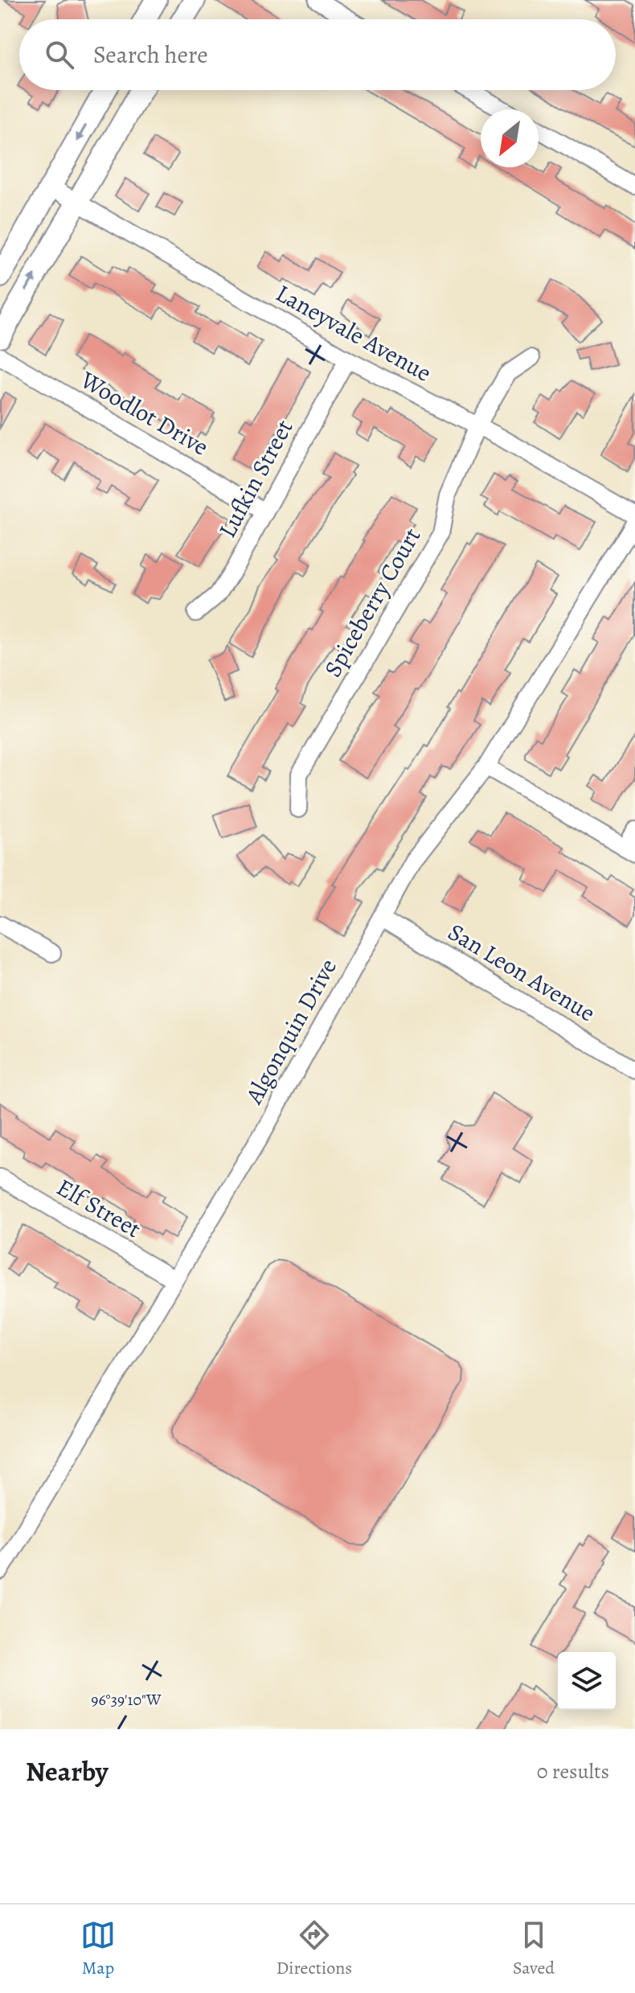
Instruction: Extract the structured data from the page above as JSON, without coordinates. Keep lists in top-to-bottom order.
{
  "streets": {
    "street": [
      "Laneyvale Avenue",
      "Woodlot Drive",
      "Lufkin Street",
      "Spiceberry Court",
      "San Leon Avenue",
      "Algonquin Drive",
      "Elf Street"
    ]
  },
  "crossings": [
    ["Laneyvale Avenue", "Lufkin Street"],
    ["Laneyvale Avenue", "Spiceberry Court"],
    ["Woodlot Drive", "Lufkin Street"],
    ["San Leon Avenue", "Algonquin Drive"],
    ["Algonquin Drive", "Elf Street"]
  ],
  "north": "bottom left",
  "page": {
    "search": "Search here",
    "heading": ["Nearby", "0 results"],
    "nav": ["Map", "Directions", "Saved"]
  },
  "coordinates": ["96°39'10\"W"]
}
